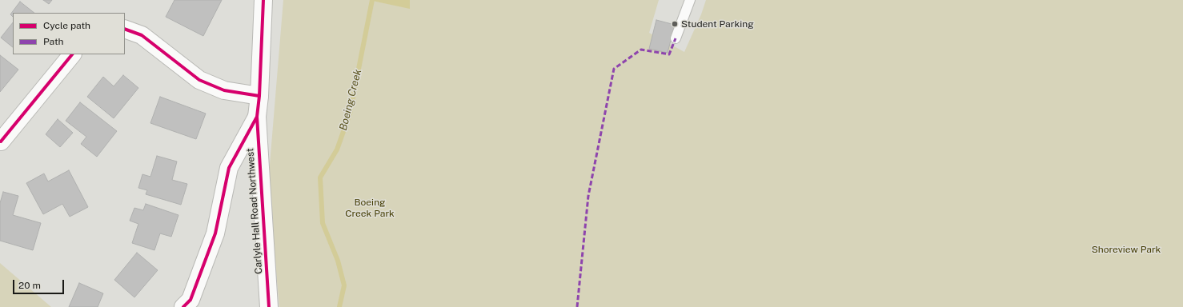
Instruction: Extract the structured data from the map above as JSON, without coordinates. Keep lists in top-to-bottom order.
{
  "streets": {
    "street": ["Carlyle Hall Road Northwest"]
  },
  "water": ["Boeing Creek"],
  "parks": ["Boeing Creek Park", "Shoreview Park"],
  "places": ["Student Parking"],
  "legend": ["Cycle path", "Path"],
  "scale_bar": "20 m"
}
